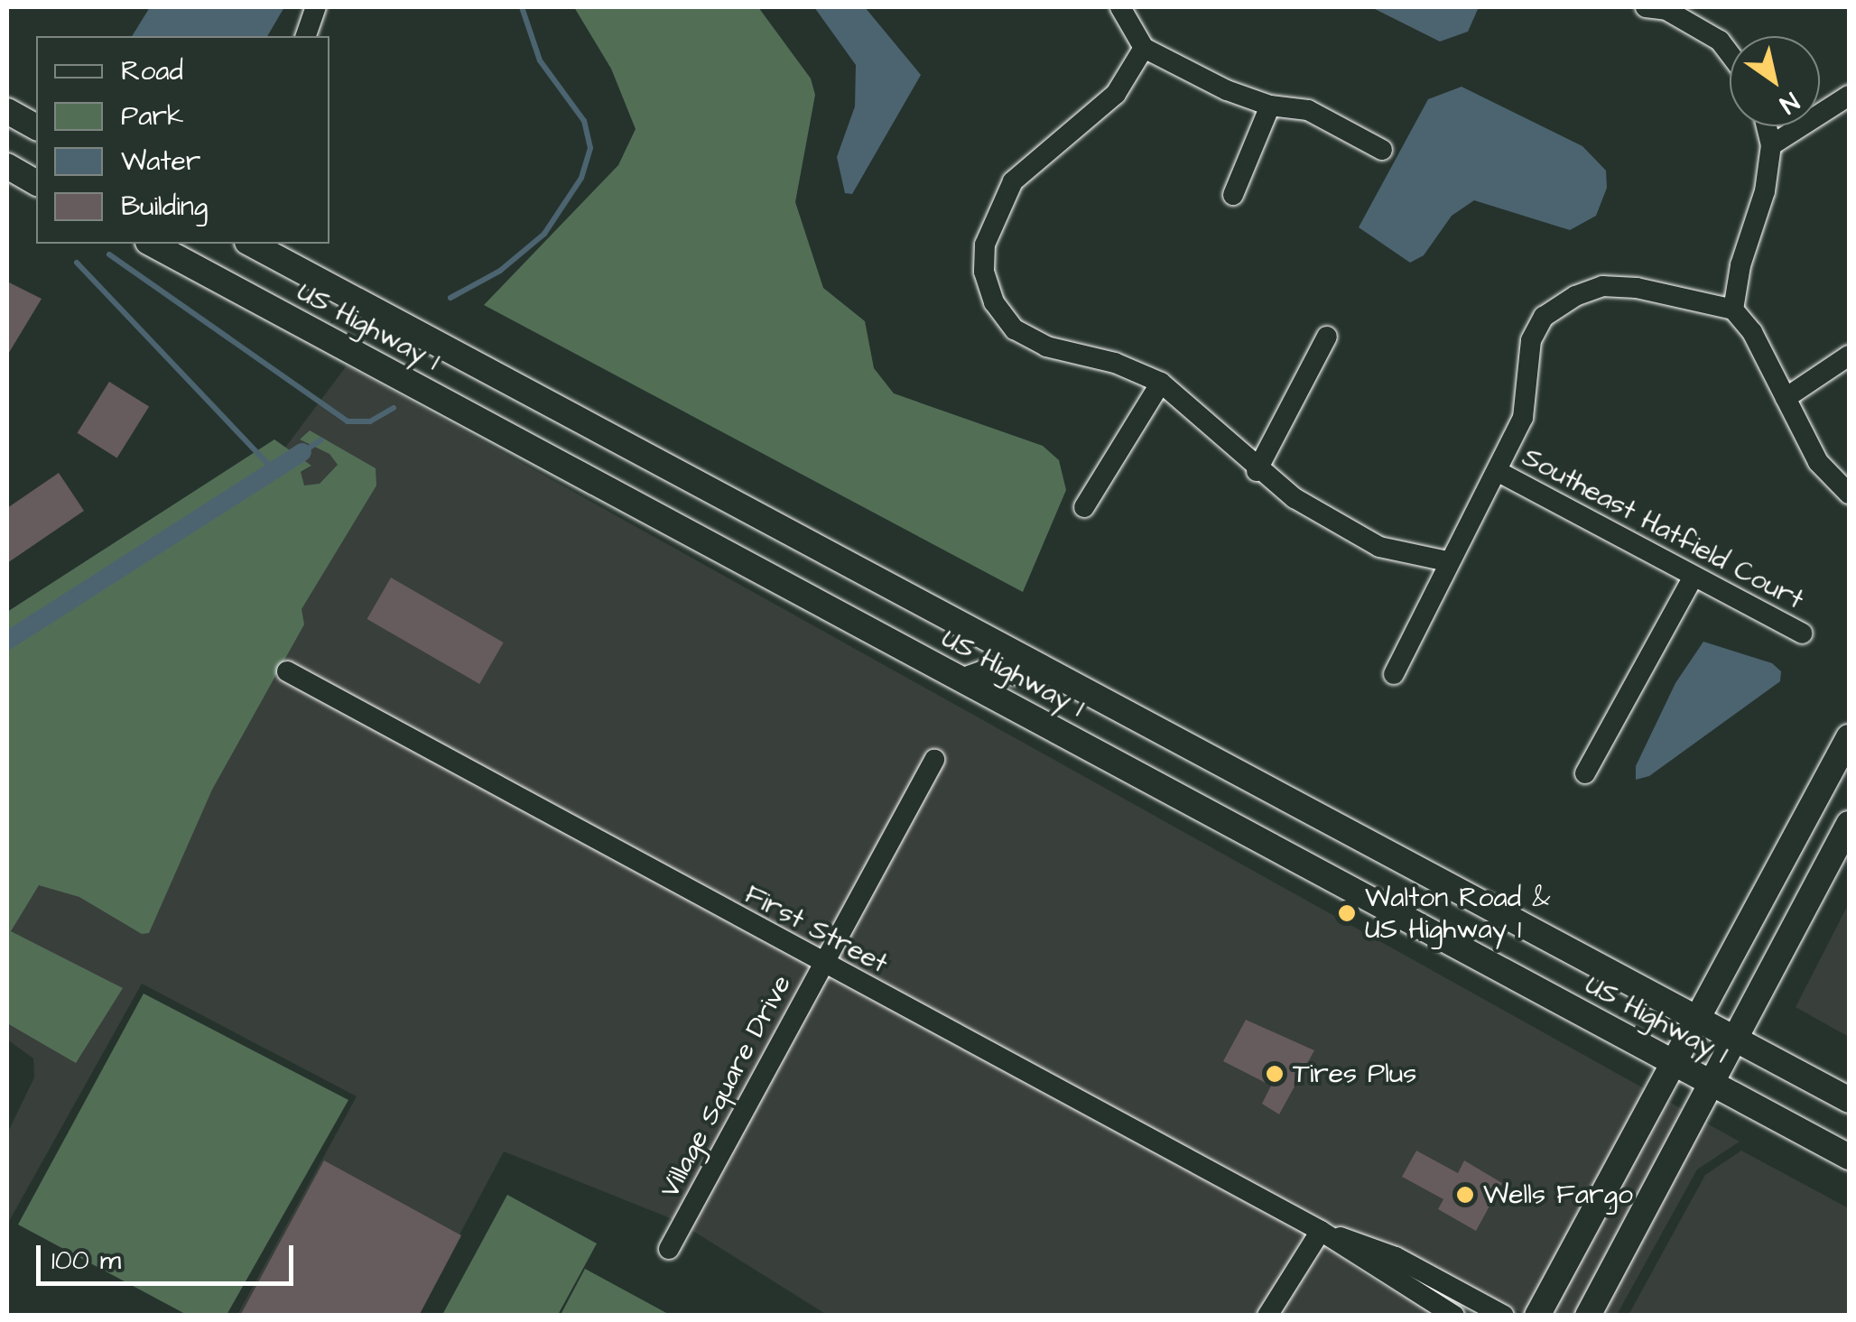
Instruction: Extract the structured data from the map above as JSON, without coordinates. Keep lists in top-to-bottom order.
{
  "streets": {
    "main road": ["US Highway 1"],
    "street": ["Southeast Hatfield Court", "First Street", "Village Square Drive"]
  },
  "crossings": [
    ["First Street", "Village Square Drive"]
  ],
  "places": ["Walton Road & US Highway 1", "Tires Plus", "Wells Fargo"],
  "legend": [
    "Road",
    "Park",
    "Water",
    "Building"
  ],
  "scale_bar": "100 m",
  "north": "bottom right"
}
